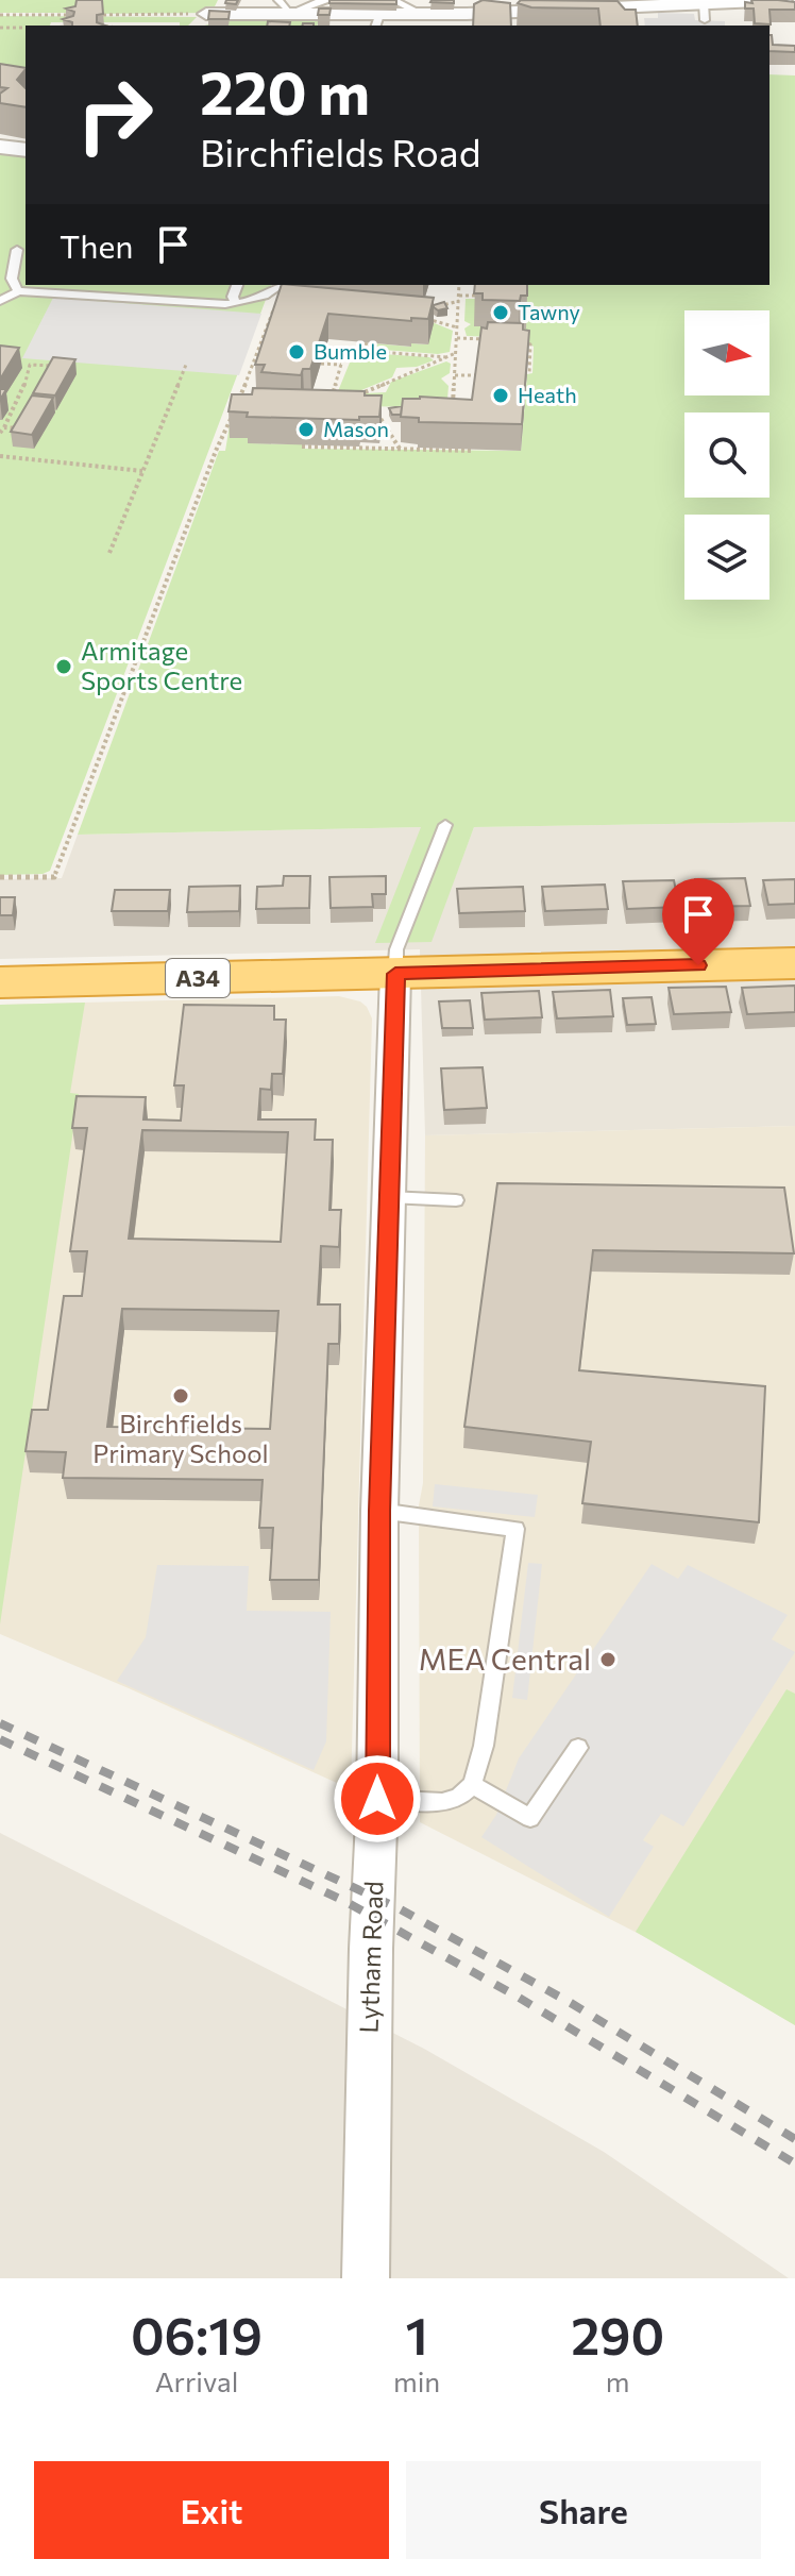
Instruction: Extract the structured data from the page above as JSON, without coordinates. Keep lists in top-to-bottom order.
{
  "streets": {
    "highway": ["A34"],
    "street": ["Lytham Road"]
  },
  "crossings": [
    ["A34", "Lytham Road"]
  ],
  "places": [
    "Tawny",
    "Bumble",
    "Heath",
    "Mason",
    "Armitage Sports Centre",
    "Birchfields Primary School",
    "MEA Central"
  ],
  "north": "right",
  "page": {
    "turn": ["220 m", "Birchfields Road"],
    "then": "Then",
    "eta": [
      "06:19",
      "Arrival",
      "1",
      "min",
      "290",
      "m"
    ],
    "buttons": ["Exit", "Share"]
  }
}
